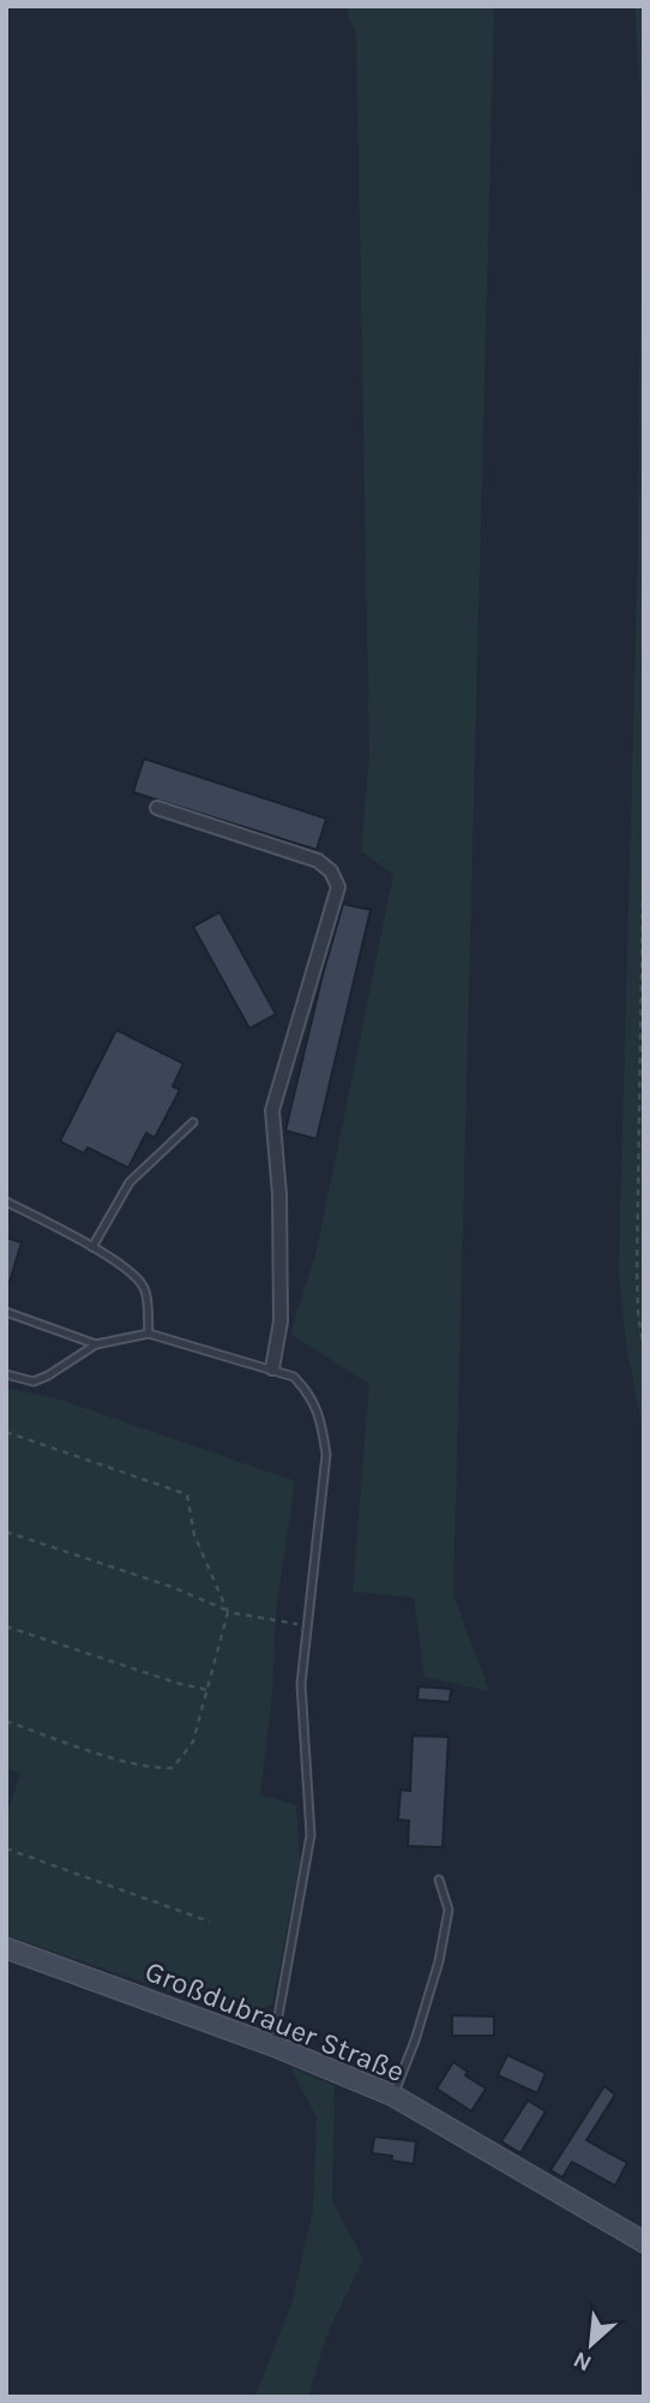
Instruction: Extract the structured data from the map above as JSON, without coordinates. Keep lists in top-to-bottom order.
{
  "streets": {
    "main road": ["Großdubrauer Straße"]
  },
  "north": "bottom left"
}
